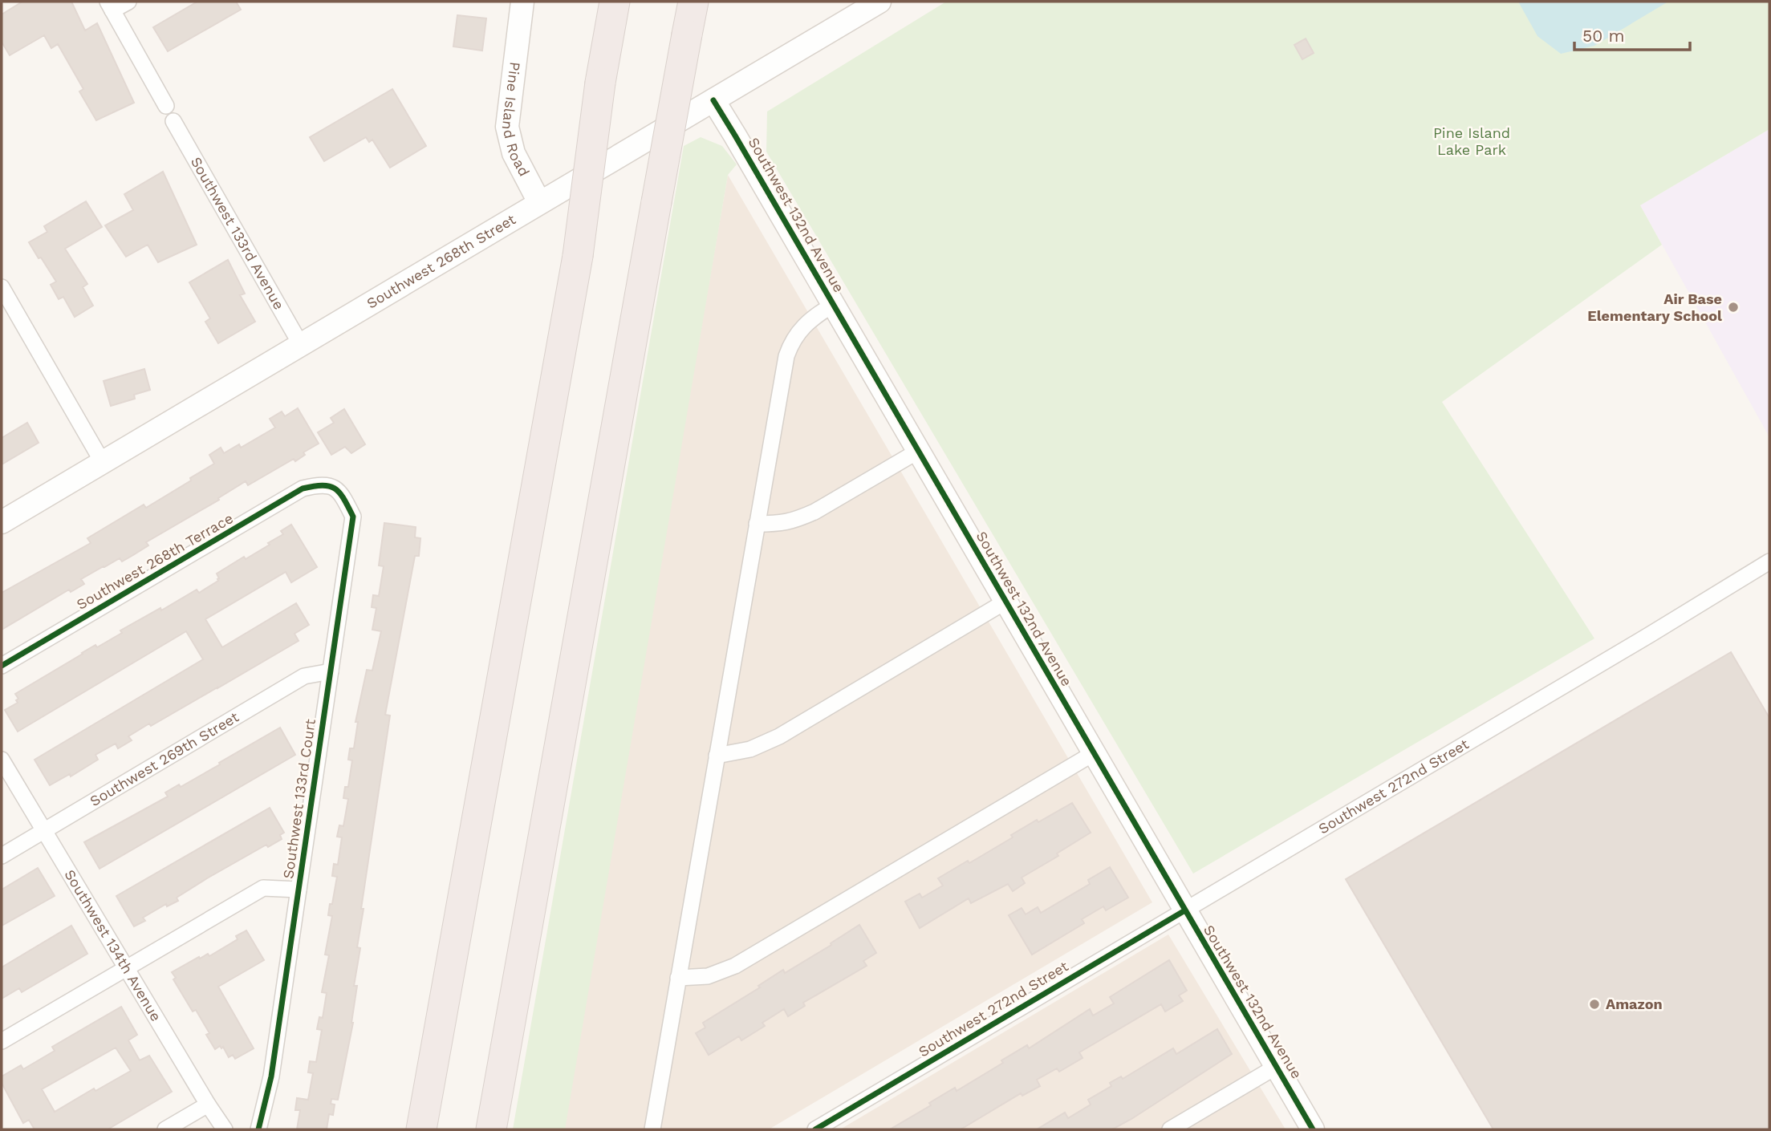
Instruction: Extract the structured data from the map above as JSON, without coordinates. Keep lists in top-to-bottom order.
{
  "streets": {
    "street": [
      "Pine Island Road",
      "Southwest 132nd Avenue",
      "Southwest 133rd Avenue",
      "Southwest 268th Street",
      "Southwest 268th Terrace",
      "Southwest 269th Street",
      "Southwest 272nd Street",
      "Southwest 133rd Court",
      "Southwest 134th Avenue"
    ]
  },
  "crossings": [
    ["Pine Island Road", "Southwest 268th Street"],
    ["Southwest 132nd Avenue", "Southwest 268th Street"],
    ["Southwest 132nd Avenue", "Southwest 272nd Street"],
    ["Southwest 133rd Avenue", "Southwest 268th Street"],
    ["Southwest 268th Terrace", "Southwest 133rd Court"],
    ["Southwest 269th Street", "Southwest 133rd Court"],
    ["Southwest 269th Street", "Southwest 134th Avenue"]
  ],
  "parks": ["Pine Island Lake Park"],
  "places": ["Air Base Elementary School", "Amazon"],
  "scale_bar": "50 m"
}
